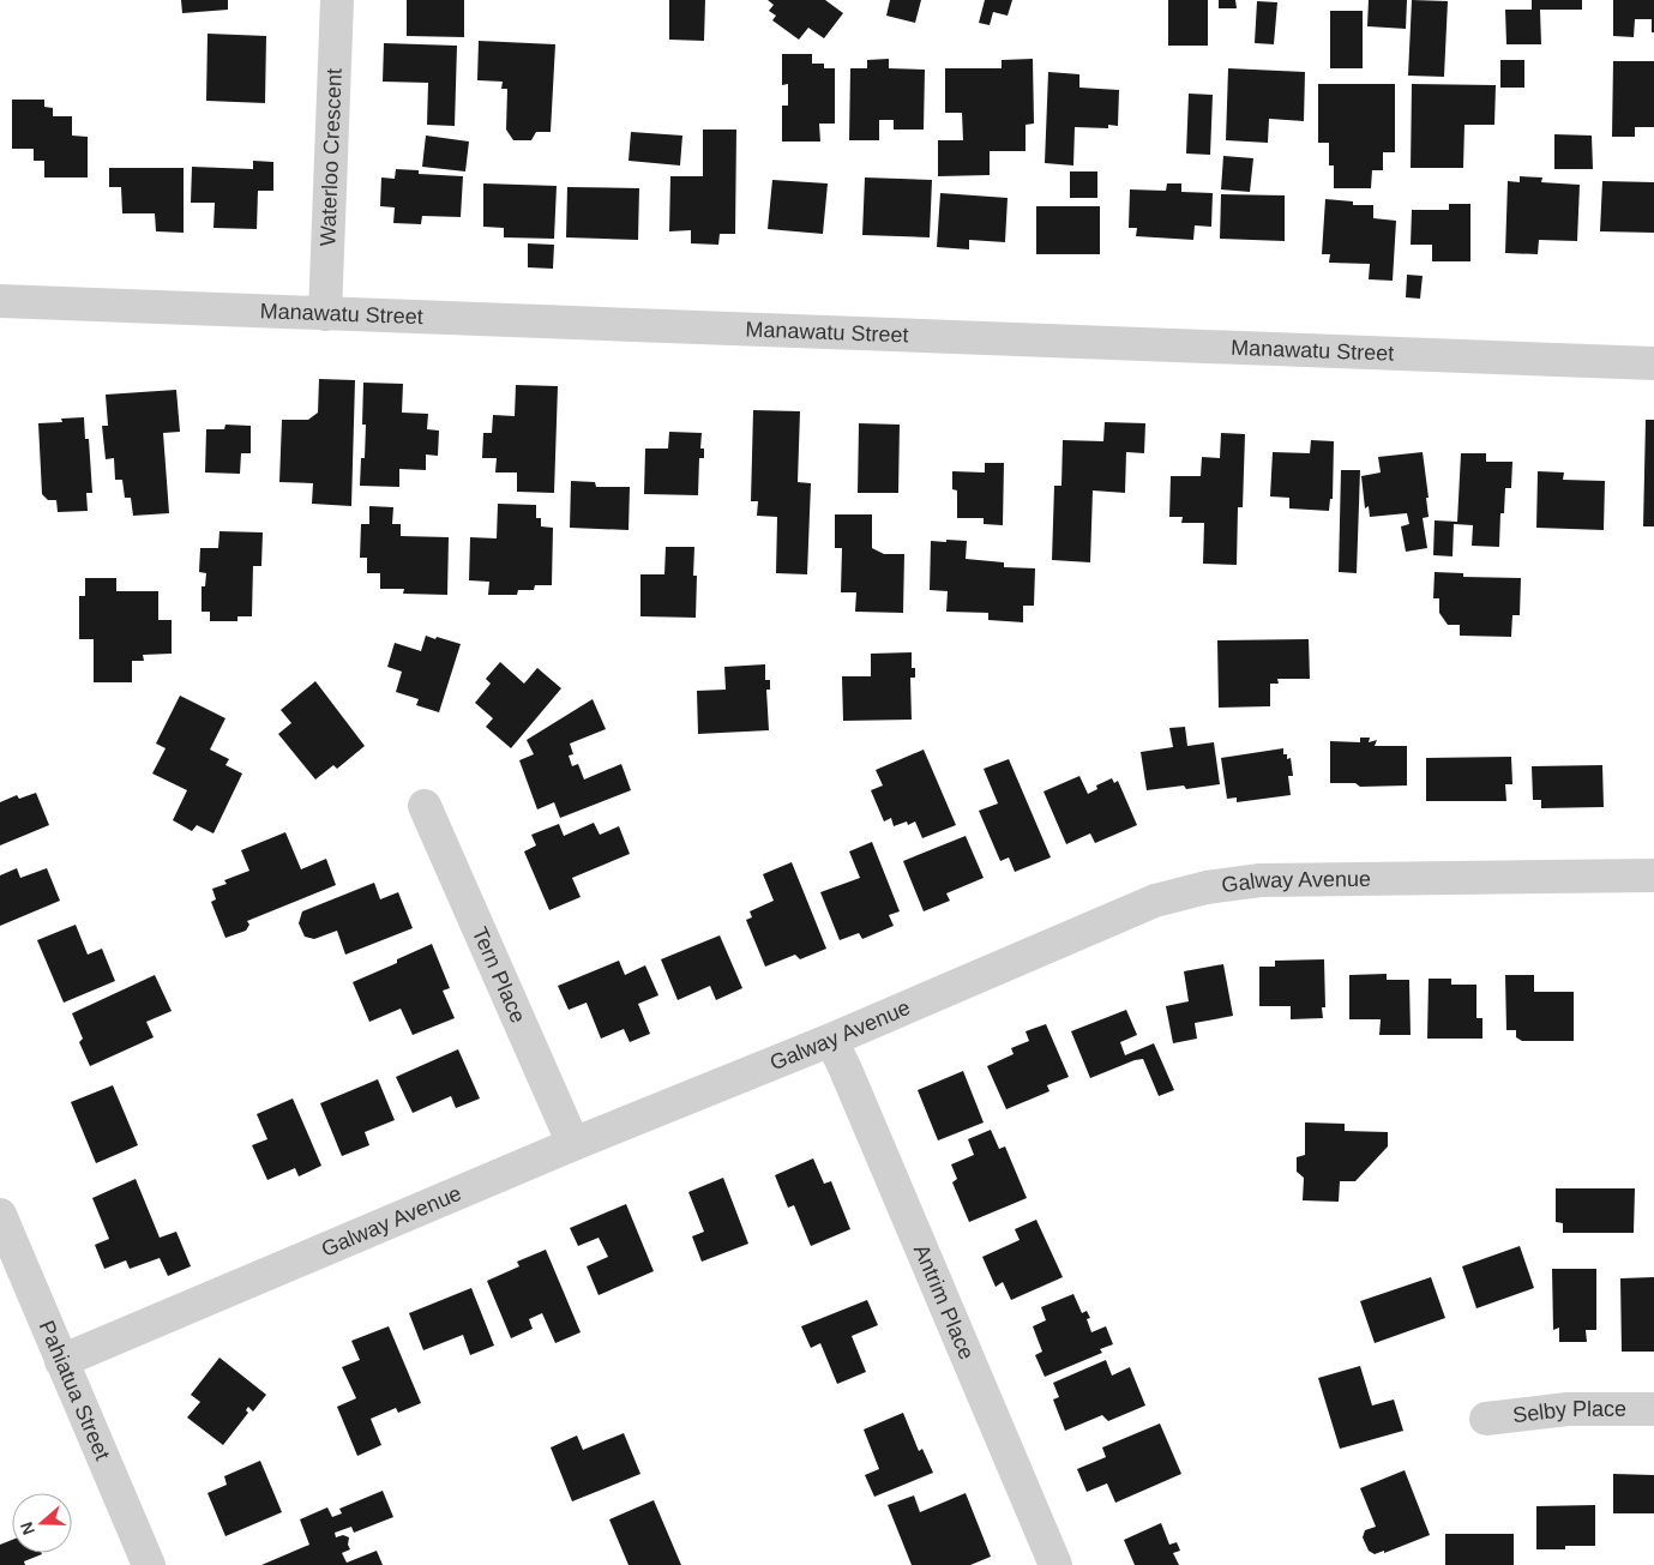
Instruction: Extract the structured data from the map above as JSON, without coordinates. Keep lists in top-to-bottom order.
{
  "streets": {
    "street": [
      "Waterloo Crescent",
      "Manawatu Street",
      "Galway Avenue",
      "Tern Place",
      "Antrim Place",
      "Pahiatua Street",
      "Selby Place"
    ]
  },
  "crossings": [
    ["Waterloo Crescent", "Manawatu Street"],
    ["Galway Avenue", "Tern Place"],
    ["Galway Avenue", "Antrim Place"],
    ["Galway Avenue", "Pahiatua Street"]
  ],
  "north": "left"
}
